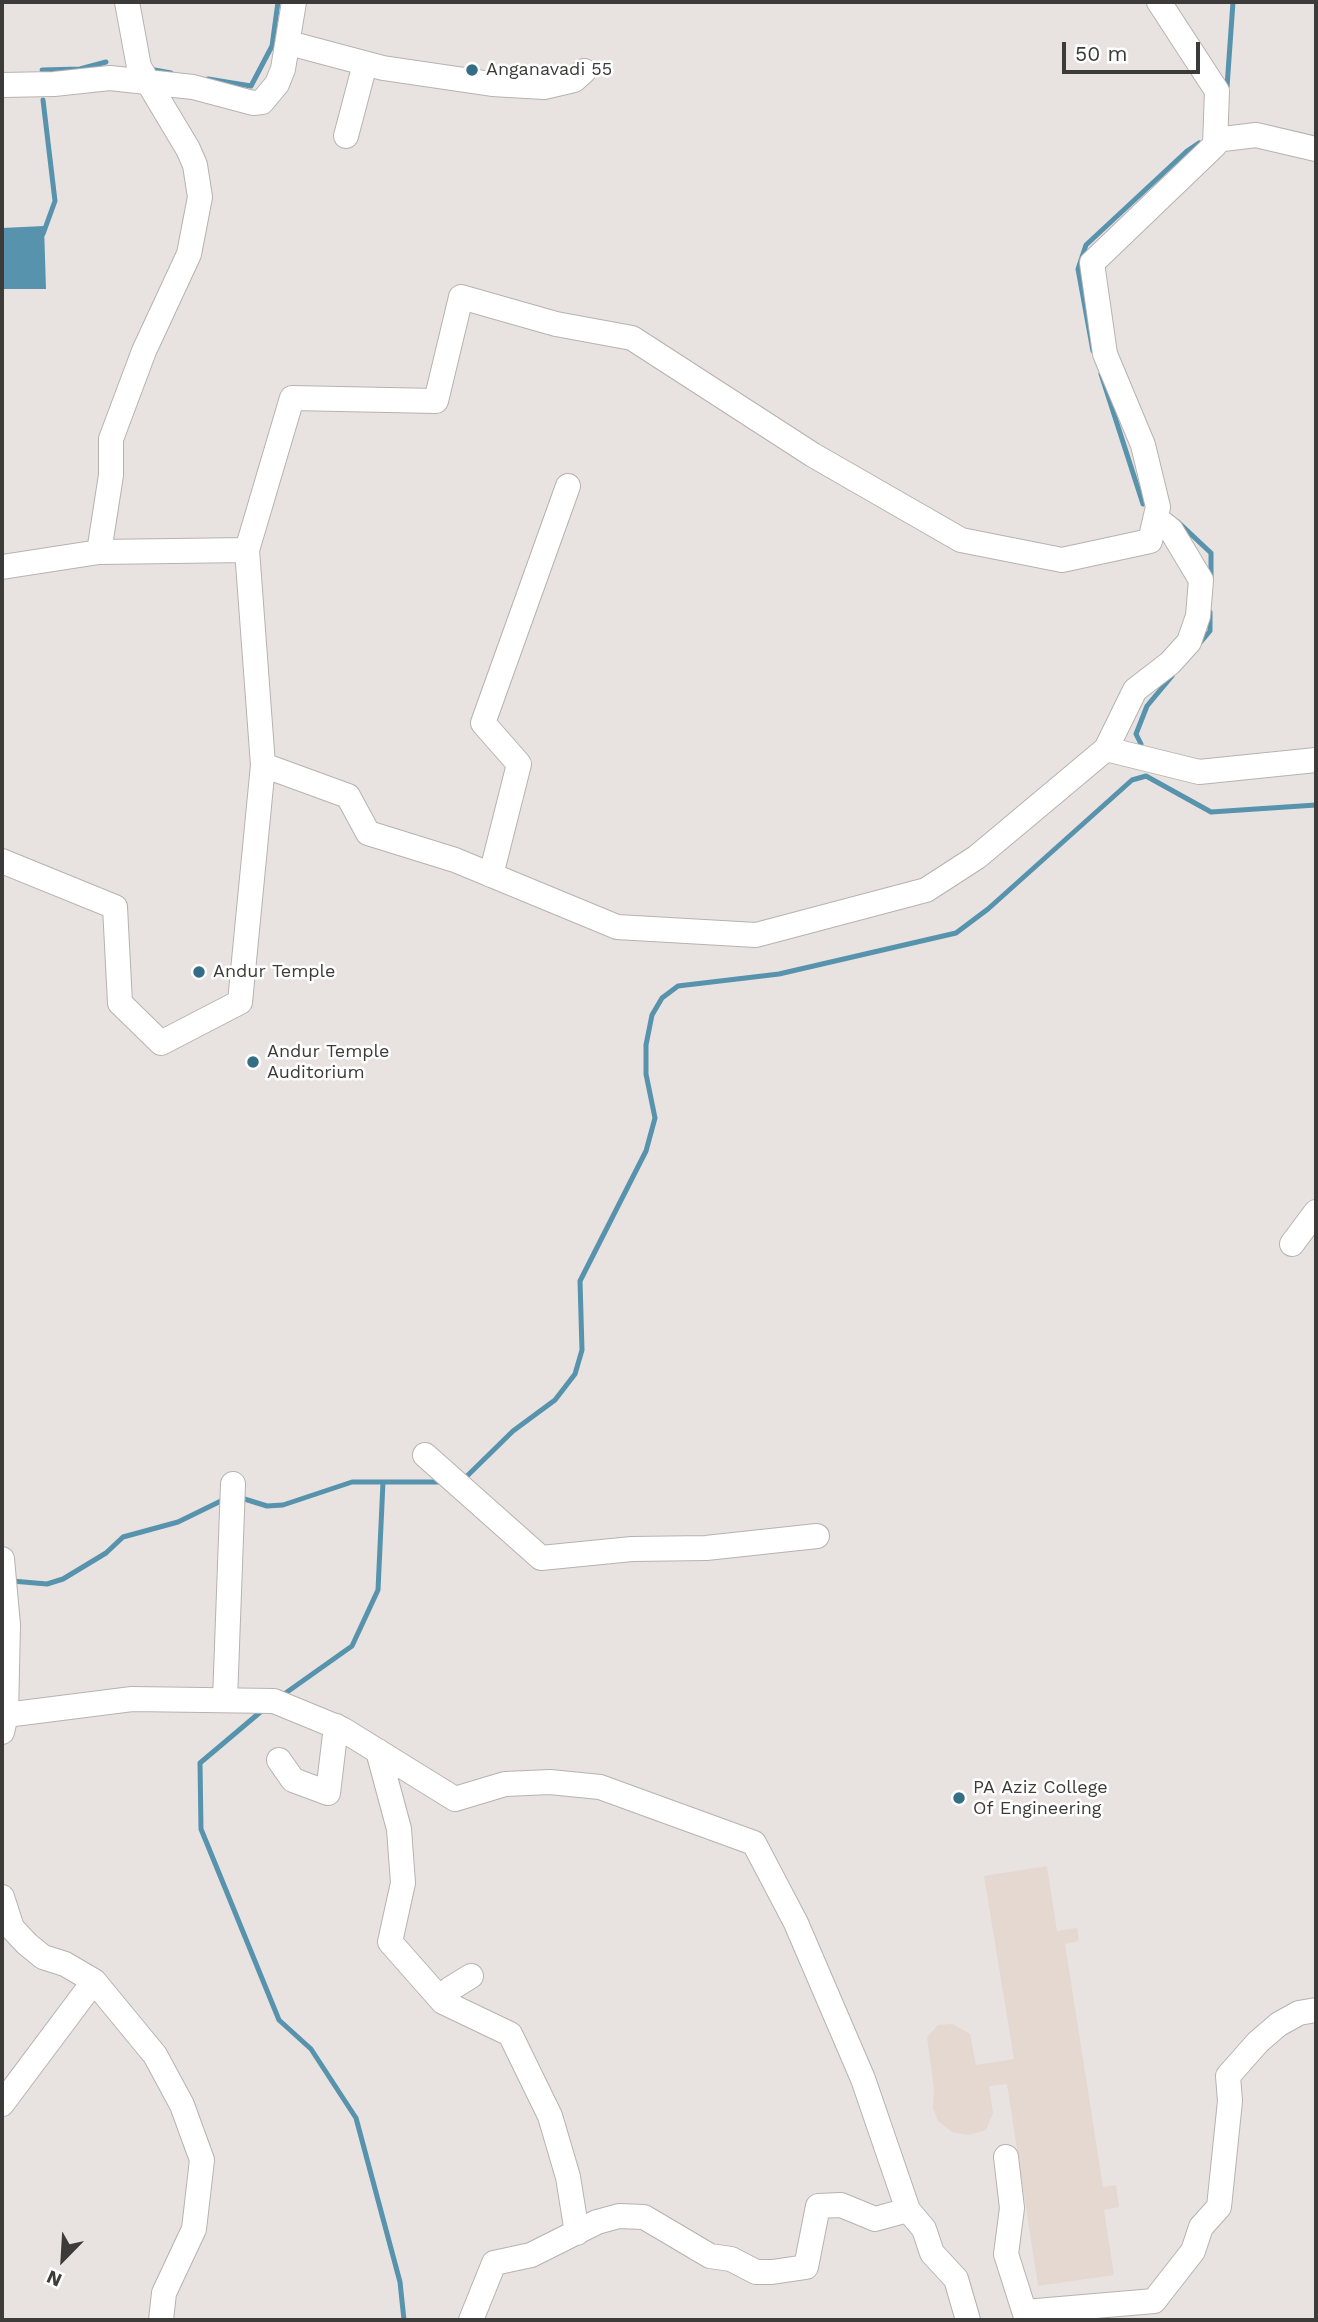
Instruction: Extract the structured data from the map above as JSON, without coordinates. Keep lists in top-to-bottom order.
{
  "places": [
    "Anganavadi 55",
    "Andur Temple",
    "Andur Temple Auditorium",
    "PA Aziz College Of Engineering"
  ],
  "scale_bar": "50 m",
  "north": "bottom left"
}
